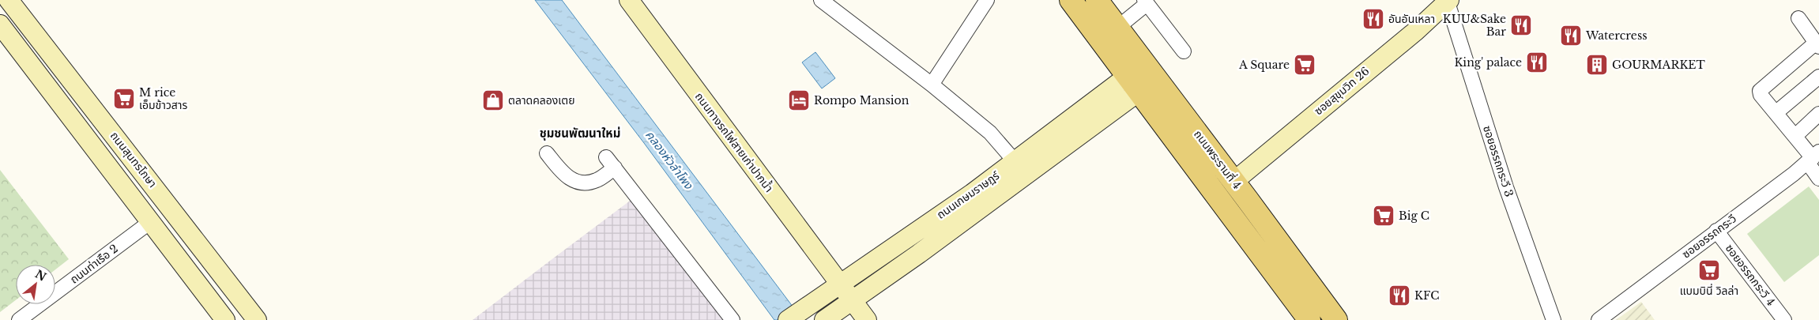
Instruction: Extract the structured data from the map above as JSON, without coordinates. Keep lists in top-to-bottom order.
{
  "streets": {
    "main road": ["ถนนพระรามที่ 4"],
    "street": [
      "ซอยสุขุมวิท 26",
      "ถนนทางรถไฟสายเก่าปากน้ำ",
      "ถนนสุนทรโกษา",
      "ซอยอรรถกระวี 3",
      "ถนนเกษมราษฎร์",
      "ซอยอรรถกระวี",
      "ถนนท่าเรือ 2",
      "ซอยอรรถกระวี 4"
    ]
  },
  "crossings": [
    ["ซอยสุขุมวิท 26", "ถนนพระรามที่ 4"],
    ["ซอยสุขุมวิท 26", "ซอยอรรถกระวี 3"],
    ["ถนนทางรถไฟสายเก่าปากน้ำ", "ถนนเกษมราษฎร์"],
    ["ถนนพระรามที่ 4", "ถนนเกษมราษฎร์"],
    ["ซอยอรรถกระวี", "ซอยอรรถกระวี 4"]
  ],
  "districts": ["ชุมชนพัฒนาใหม่"],
  "water": ["คลองหัวลำโพง"],
  "places": {
    "restaurant": [
      "อันอันเหลา",
      "KUU&Sake Bar",
      "Watercress",
      "King' palace",
      "KFC"
    ],
    "supermarket": [
      "A Square",
      "M rice เอ็มข้าวสาร",
      "Big C",
      "แบมบินี่ วิลล่า"
    ],
    "building": ["GOURMARKET"],
    "shop": ["ตลาดคลองเตย"],
    "hotel": ["Rompo Mansion"]
  },
  "north": "top right"
}
